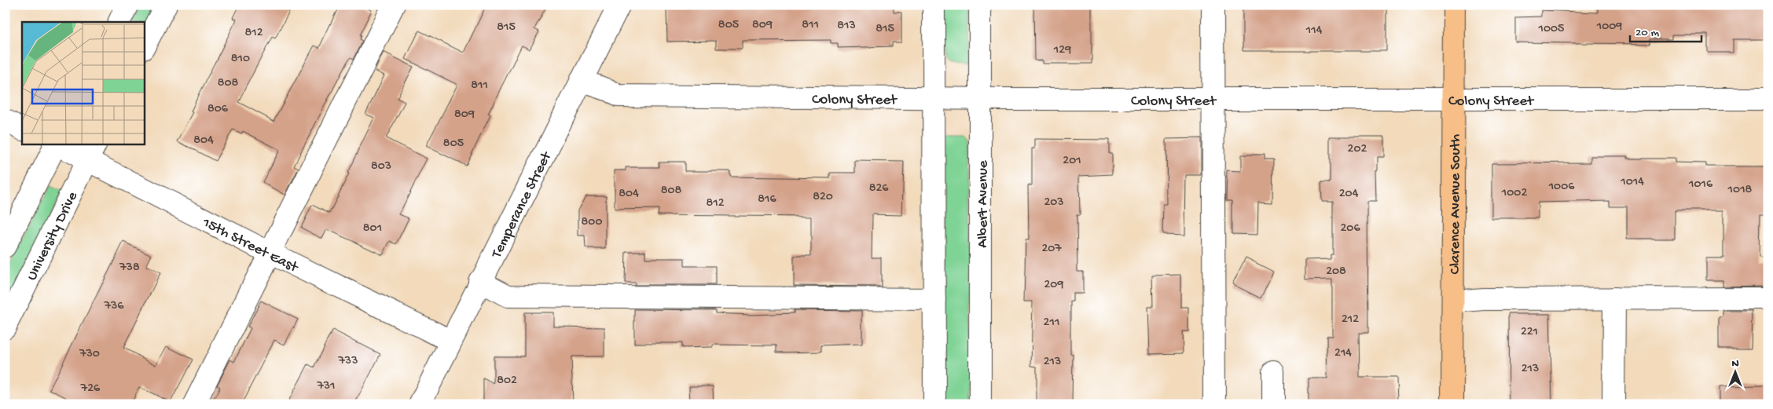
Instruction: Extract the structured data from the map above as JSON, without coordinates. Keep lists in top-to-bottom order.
{
  "streets": {
    "main road": ["Clarence Avenue South"],
    "street": [
      "Colony Street",
      "Temperance Street",
      "Albert Avenue",
      "University Drive",
      "15th Street East"
    ]
  },
  "crossings": [
    ["Colony Street", "Temperance Street"],
    ["Colony Street", "Albert Avenue"],
    ["Colony Street", "Clarence Avenue South"],
    ["Temperance Street", "15th Street East"],
    ["University Drive", "15th Street East"]
  ],
  "house_numbers": [
    "805",
    "809",
    "811",
    "813",
    "1009",
    "815",
    "815",
    "1005",
    "114",
    "812",
    "129",
    "810",
    "808",
    "811",
    "806",
    "809",
    "804",
    "805",
    "202",
    "201",
    "803",
    "1014",
    "1016",
    "1006",
    "826",
    "1018",
    "808",
    "1002",
    "804",
    "204",
    "820",
    "816",
    "203",
    "812",
    "800",
    "801",
    "206",
    "207",
    "738",
    "208",
    "209",
    "736",
    "212",
    "211",
    "221",
    "214",
    "730",
    "733",
    "213",
    "213",
    "802",
    "731",
    "726"
  ],
  "scale_bar": "20 m",
  "north": "top"
}
